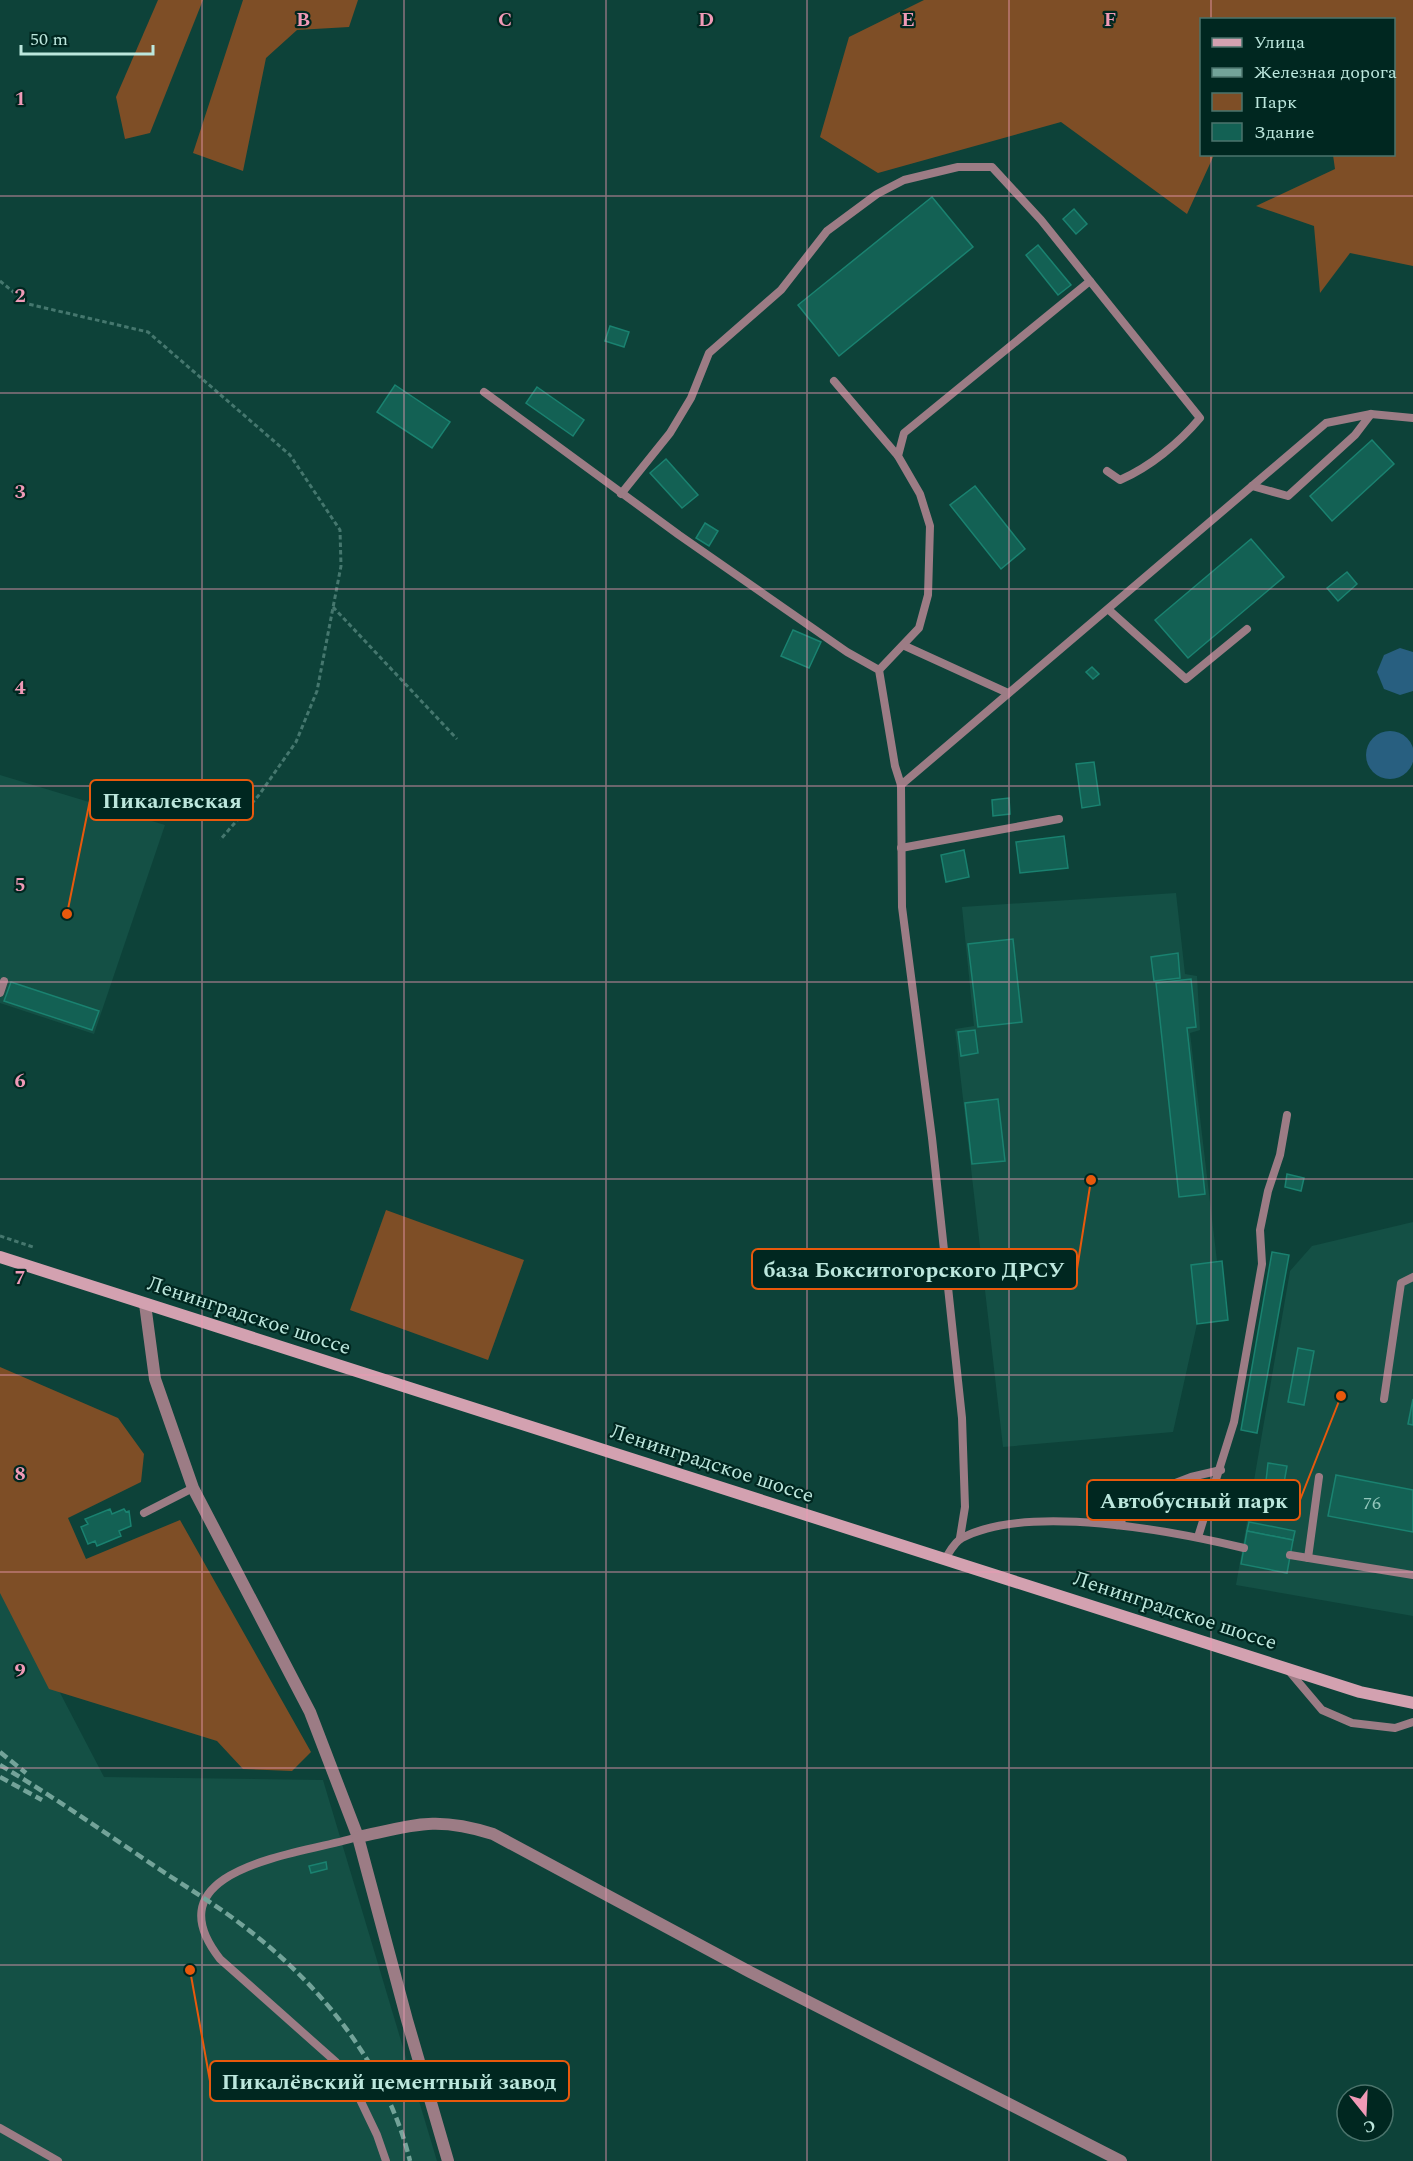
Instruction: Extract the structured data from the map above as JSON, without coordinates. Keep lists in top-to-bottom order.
{
  "streets": {
    "main road": ["Ленинградское шоссе"]
  },
  "places": [
    "Пикалевская",
    "база Бокситогорского ДРСУ",
    "Автобусный парк",
    "Пикалёвский цементный завод"
  ],
  "house_numbers": ["76"],
  "legend": [
    "Улица",
    "Железная дорога",
    "Парк",
    "Здание"
  ],
  "scale_bar": "50 m",
  "north": "bottom",
  "grid": {
    "columns": [
      "B",
      "C",
      "D",
      "E",
      "F"
    ],
    "rows": [
      "1",
      "2",
      "3",
      "4",
      "5",
      "6",
      "7",
      "8",
      "9"
    ]
  }
}
